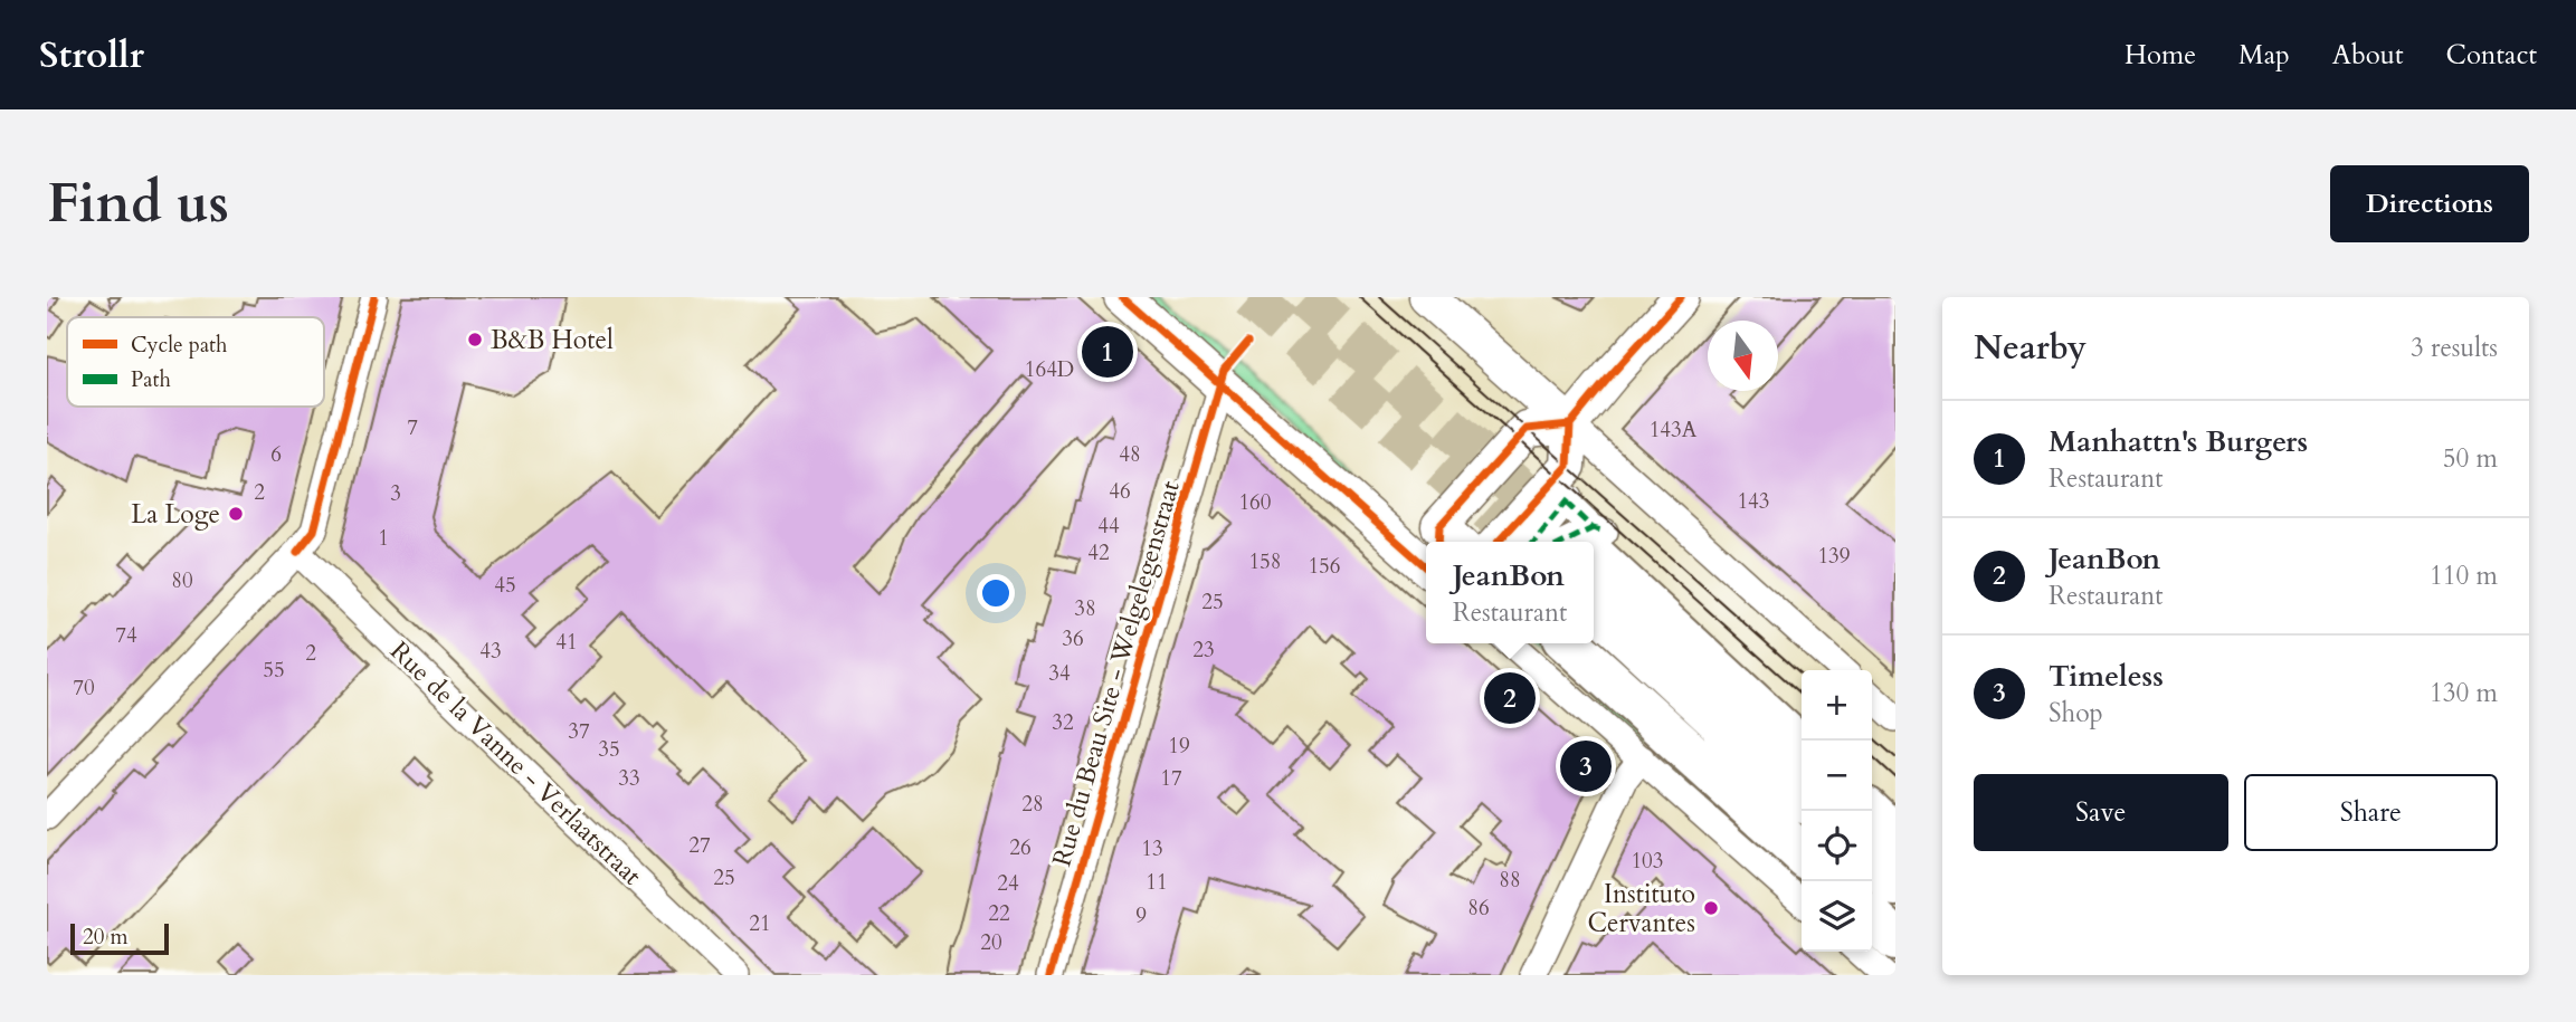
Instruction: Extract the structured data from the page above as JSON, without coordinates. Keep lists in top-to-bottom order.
{
  "streets": {
    "street": ["Rue du Beau Site - Welgelegenstraat", "Rue de la Vanne - Verlaatstraat"]
  },
  "places": ["B&B Hotel", "La Loge", "Instituto Cervantes"],
  "house_numbers": [
    "164D",
    "7",
    "143A",
    "6",
    "48",
    "46",
    "2",
    "3",
    "143",
    "160",
    "44",
    "1",
    "42",
    "139",
    "158",
    "156",
    "80",
    "45",
    "25",
    "38",
    "74",
    "36",
    "41",
    "23",
    "43",
    "2",
    "55",
    "34",
    "70",
    "32",
    "37",
    "19",
    "35",
    "33",
    "17",
    "28",
    "27",
    "26",
    "13",
    "103",
    "25",
    "88",
    "11",
    "24",
    "86",
    "22",
    "9",
    "21",
    "20"
  ],
  "legend": ["Cycle path", "Path"],
  "scale_bar": "20 m",
  "north": "bottom",
  "page": {
    "header": "Strollr",
    "nav": [
      "Home",
      "Map",
      "About",
      "Contact"
    ],
    "buttons": [
      "Directions",
      ["Save", "Share"]
    ],
    "title": "Find us",
    "heading": ["Nearby", "3 results"],
    "pins": ["1", "2", "3"],
    "list": [
      {
        "mark": "1",
        "name": "Manhattn's Burgers",
        "note": "Restaurant",
        "value": "50 m"
      },
      {
        "mark": "2",
        "name": "JeanBon",
        "note": "Restaurant",
        "value": "110 m"
      },
      {
        "mark": "3",
        "name": "Timeless",
        "note": "Shop",
        "value": "130 m"
      }
    ],
    "popup": ["JeanBon", "Restaurant"],
    "map_buttons": ["+", "−"],
    "scale": "20 m"
  }
}
